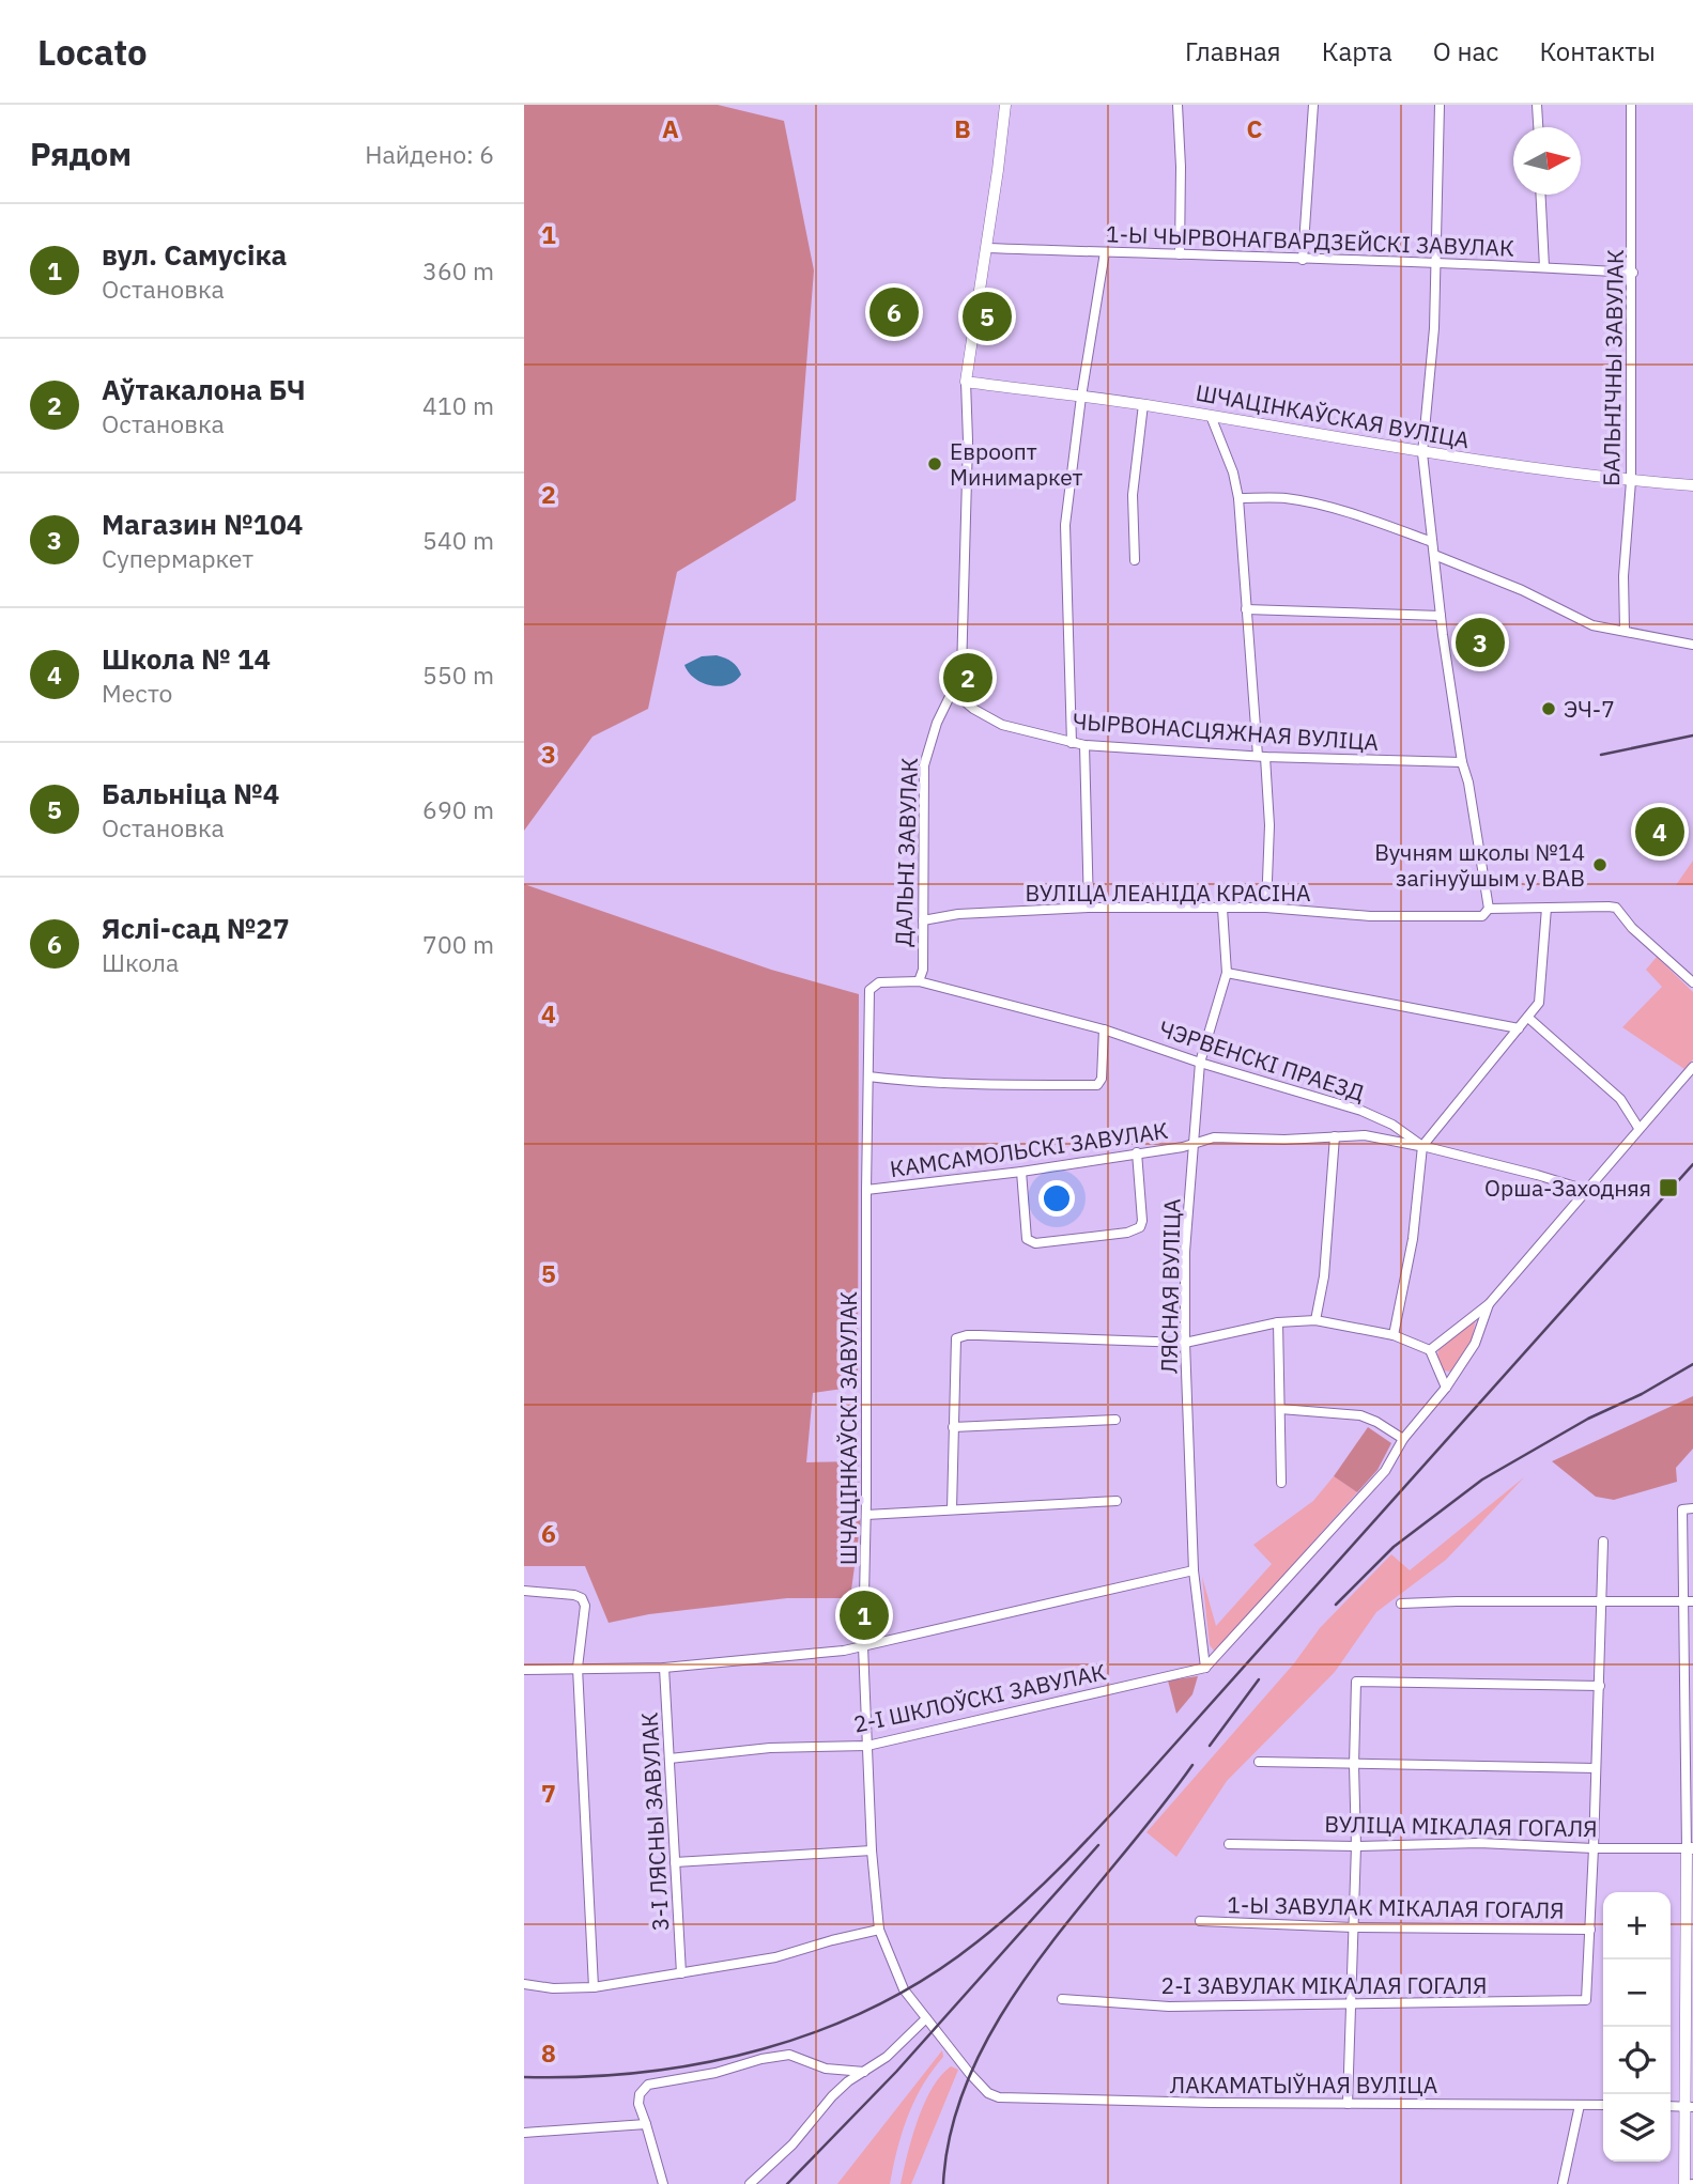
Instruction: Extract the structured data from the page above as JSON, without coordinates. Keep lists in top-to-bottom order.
{
  "streets": {
    "street": [
      "1-Ы ЧЫРВОНАГВАРДЗЕЙСКІ ЗАВУЛАК",
      "БАЛЬНІЧНЫ ЗАВУЛАК",
      "ШЧАЦІНКАЎСКАЯ ВУЛІЦА",
      "ЧЫРВОНАСЦЯЖНАЯ ВУЛІЦА",
      "ДАЛЬНІ ЗАВУЛАК",
      "ВУЛІЦА ЛЕАНІДА КРАСІНА",
      "ЧЭРВЕНСКІ ПРАЕЗД",
      "КАМСАМОЛЬСКІ ЗАВУЛАК",
      "ЛЯСНАЯ ВУЛІЦА",
      "ШЧАЦІНКАЎСКІ ЗАВУЛАК",
      "2-І ШКЛОЎСКІ ЗАВУЛАК",
      "3-І ЛЯСНЫ ЗАВУЛАК",
      "ВУЛІЦА МІКАЛАЯ ГОГАЛЯ",
      "1-Ы ЗАВУЛАК МІКАЛАЯ ГОГАЛЯ",
      "2-І ЗАВУЛАК МІКАЛАЯ ГОГАЛЯ",
      "ЛАКАМАТЫЎНАЯ ВУЛІЦА"
    ]
  },
  "crossings": [
    ["1-Ы ЧЫРВОНАГВАРДЗЕЙСКІ ЗАВУЛАК", "БАЛЬНІЧНЫ ЗАВУЛАК"],
    ["1-Ы ЧЫРВОНАГВАРДЗЕЙСКІ ЗАВУЛАК", "ДАЛЬНІ ЗАВУЛАК"],
    ["БАЛЬНІЧНЫ ЗАВУЛАК", "ШЧАЦІНКАЎСКАЯ ВУЛІЦА"],
    ["ШЧАЦІНКАЎСКАЯ ВУЛІЦА", "ДАЛЬНІ ЗАВУЛАК"],
    ["ЧЫРВОНАСЦЯЖНАЯ ВУЛІЦА", "ДАЛЬНІ ЗАВУЛАК"],
    ["ДАЛЬНІ ЗАВУЛАК", "ВУЛІЦА ЛЕАНІДА КРАСІНА"],
    ["ДАЛЬНІ ЗАВУЛАК", "ЧЭРВЕНСКІ ПРАЕЗД"],
    ["ДАЛЬНІ ЗАВУЛАК", "ШЧАЦІНКАЎСКІ ЗАВУЛАК"],
    ["ВУЛІЦА ЛЕАНІДА КРАСІНА", "ЛЯСНАЯ ВУЛІЦА"],
    ["ЧЭРВЕНСКІ ПРАЕЗД", "КАМСАМОЛЬСКІ ЗАВУЛАК"],
    ["ЧЭРВЕНСКІ ПРАЕЗД", "ЛЯСНАЯ ВУЛІЦА"],
    ["ЧЭРВЕНСКІ ПРАЕЗД", "ШЧАЦІНКАЎСКІ ЗАВУЛАК"],
    ["КАМСАМОЛЬСКІ ЗАВУЛАК", "ЛЯСНАЯ ВУЛІЦА"],
    ["КАМСАМОЛЬСКІ ЗАВУЛАК", "ШЧАЦІНКАЎСКІ ЗАВУЛАК"],
    ["ЛЯСНАЯ ВУЛІЦА", "2-І ШКЛОЎСКІ ЗАВУЛАК"],
    ["ШЧАЦІНКАЎСКІ ЗАВУЛАК", "2-І ШКЛОЎСКІ ЗАВУЛАК"],
    ["ШЧАЦІНКАЎСКІ ЗАВУЛАК", "ЛАКАМАТЫЎНАЯ ВУЛІЦА"],
    ["2-І ШКЛОЎСКІ ЗАВУЛАК", "3-І ЛЯСНЫ ЗАВУЛАК"],
    ["1-Ы ЗАВУЛАК МІКАЛАЯ ГОГАЛЯ", "2-І ЗАВУЛАК МІКАЛАЯ ГОГАЛЯ"]
  ],
  "places": {
    "other": ["Евроопт Минимаркет", "ЭЧ-7", "Вучням школы №14 загінуўшым у ВАВ"],
    "transit": ["Орша-Заходняя"]
  },
  "north": "right",
  "page": {
    "header": "Locato",
    "nav": [
      "Главная",
      "Карта",
      "О нас",
      "Контакты"
    ],
    "heading": ["Рядом", "Найдено: 6"],
    "list": [
      {
        "mark": "1",
        "name": "вул. Самусіка",
        "note": "Остановка",
        "value": "360 m"
      },
      {
        "mark": "2",
        "name": "Аўтакалона БЧ",
        "note": "Остановка",
        "value": "410 m"
      },
      {
        "mark": "3",
        "name": "Магазин №104",
        "note": "Супермаркет",
        "value": "540 m"
      },
      {
        "mark": "4",
        "name": "Школа № 14",
        "note": "Место",
        "value": "550 m"
      },
      {
        "mark": "5",
        "name": "Бальніца №4",
        "note": "Остановка",
        "value": "690 m"
      },
      {
        "mark": "6",
        "name": "Яслі-сад №27",
        "note": "Школа",
        "value": "700 m"
      }
    ],
    "pins": [
      "6",
      "5",
      "3",
      "2",
      "4",
      "1"
    ],
    "map_buttons": ["+", "−"]
  },
  "grid": {
    "columns": ["A", "B", "C"],
    "rows": [
      "1",
      "2",
      "3",
      "4",
      "5",
      "6",
      "7",
      "8"
    ]
  }
}
